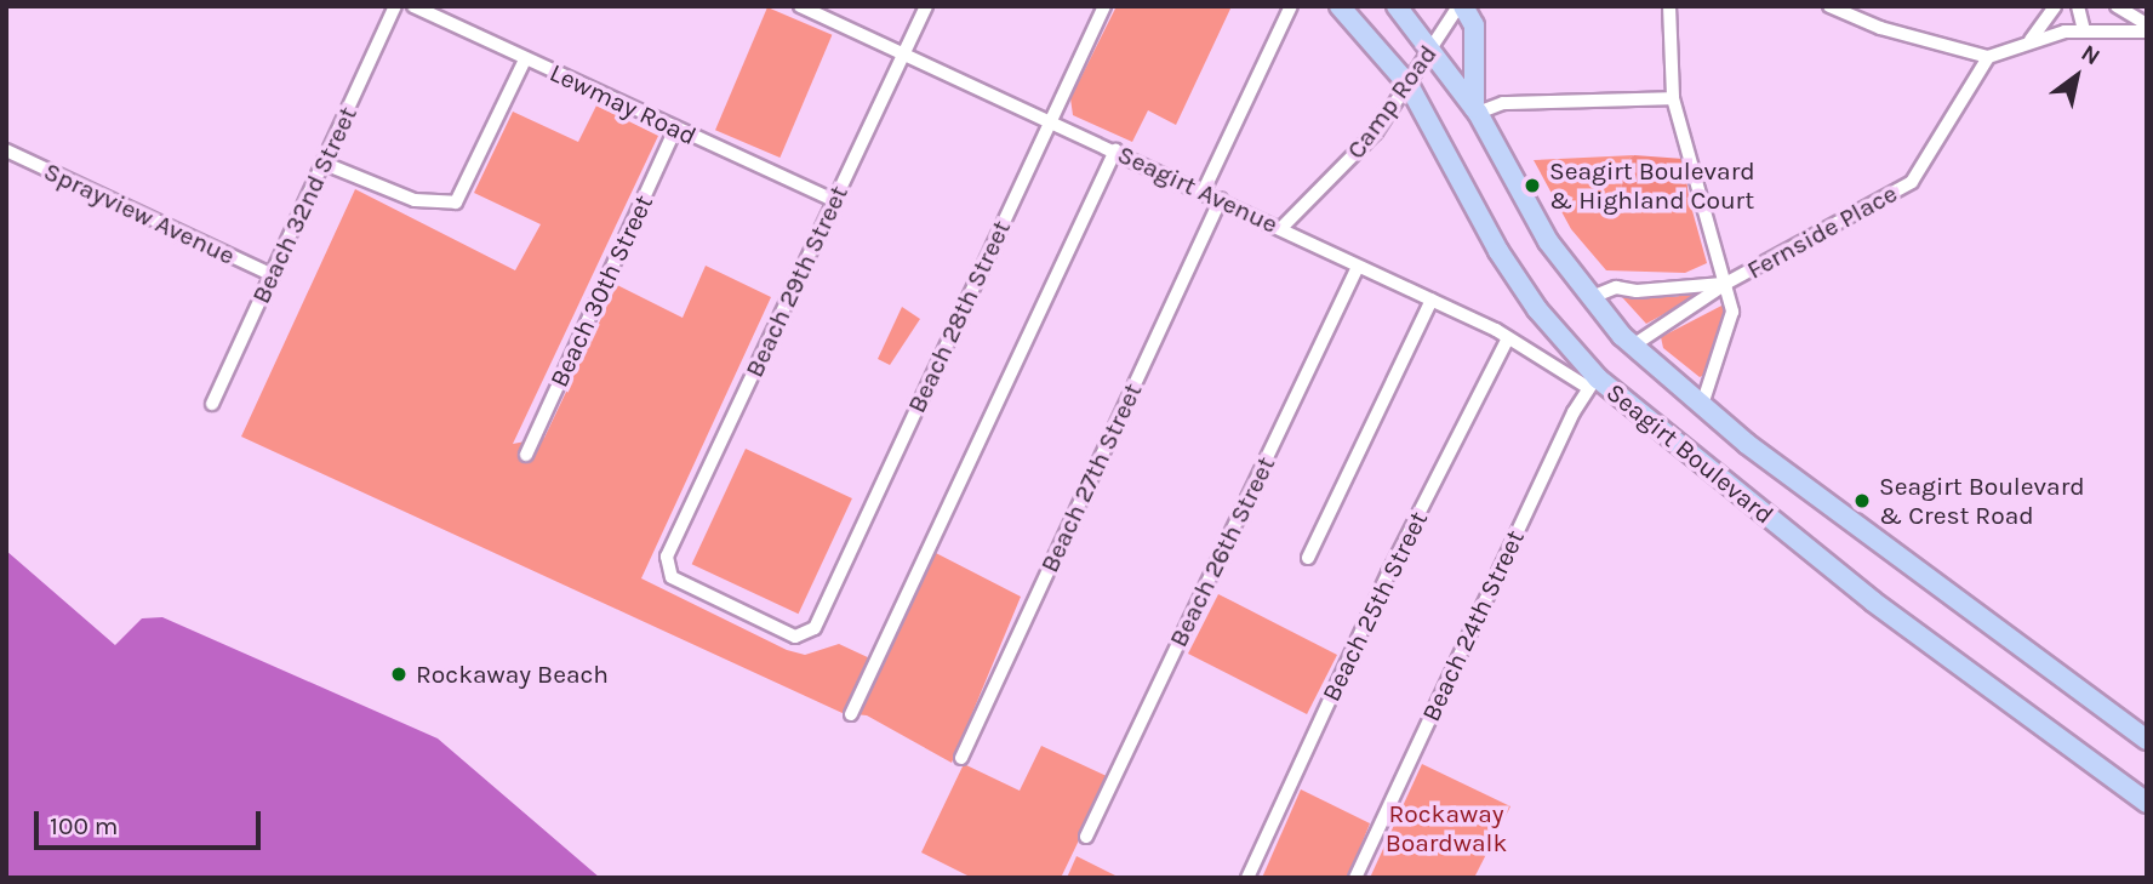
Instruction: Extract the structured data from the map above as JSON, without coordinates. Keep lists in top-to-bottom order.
{
  "streets": {
    "main road": ["Seagirt Boulevard"],
    "street": [
      "Camp Road",
      "Lewmay Road",
      "Seagirt Avenue",
      "Beach 32nd Street",
      "Sprayview Avenue",
      "Fernside Place",
      "Beach 29th Street",
      "Beach 30th Street",
      "Beach 28th Street",
      "Beach 27th Street",
      "Beach 26th Street",
      "Beach 25th Street",
      "Beach 24th Street"
    ]
  },
  "crossings": [
    ["Camp Road", "Seagirt Avenue"],
    ["Camp Road", "Seagirt Boulevard"],
    ["Lewmay Road", "Beach 29th Street"],
    ["Lewmay Road", "Beach 30th Street"],
    ["Seagirt Avenue", "Beach 29th Street"],
    ["Seagirt Avenue", "Beach 28th Street"],
    ["Seagirt Avenue", "Seagirt Boulevard"],
    ["Seagirt Avenue", "Beach 27th Street"],
    ["Seagirt Avenue", "Beach 26th Street"],
    ["Seagirt Avenue", "Beach 25th Street"],
    ["Seagirt Avenue", "Beach 24th Street"],
    ["Beach 32nd Street", "Sprayview Avenue"],
    ["Fernside Place", "Seagirt Boulevard"],
    ["Beach 29th Street", "Beach 28th Street"],
    ["Seagirt Boulevard", "Beach 24th Street"]
  ],
  "parks": ["Rockaway Boardwalk"],
  "places": ["Seagirt Boulevard & Highland Court", "Seagirt Boulevard & Crest Road", "Rockaway Beach"],
  "scale_bar": "100 m",
  "north": "top right"
}
